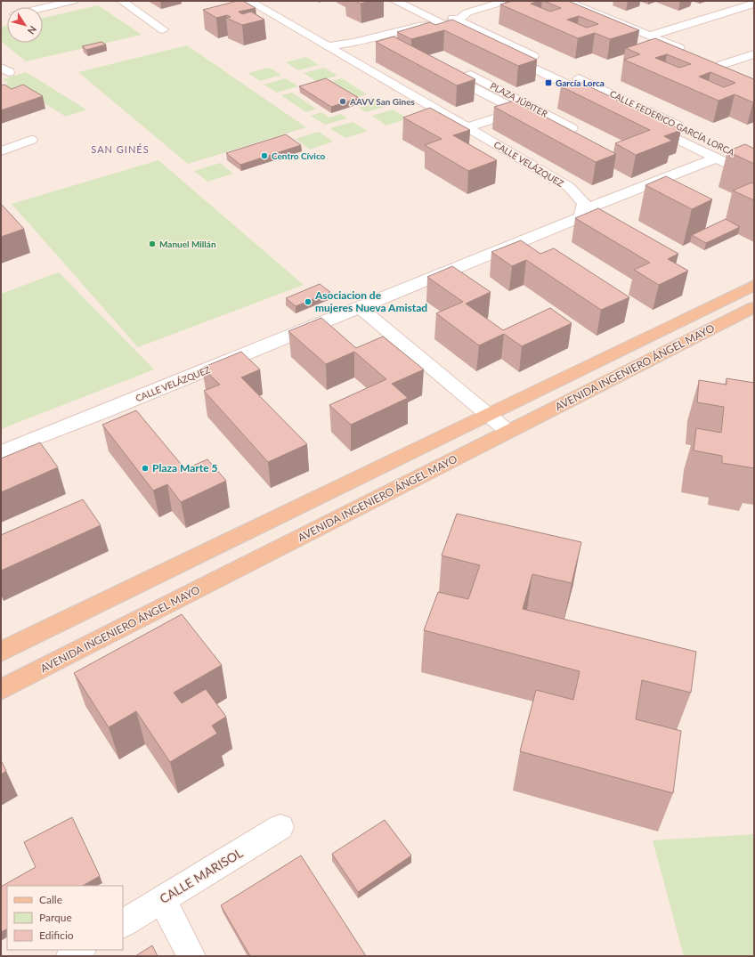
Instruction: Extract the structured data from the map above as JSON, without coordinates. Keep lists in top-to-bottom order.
{
  "streets": {
    "main road": ["AVENIDA INGENIERO ÁNGEL MAYO"],
    "street": [
      "PLAZA JÚPITER",
      "CALLE FEDERICO GARCÍA LORCA",
      "CALLE VELÁZQUEZ",
      "CALLE MARISOL"
    ]
  },
  "crossings": [
    ["PLAZA JÚPITER", "CALLE VELÁZQUEZ"]
  ],
  "districts": ["SAN GINÉS"],
  "places": {
    "transit": ["García Lorca"],
    "other": [
      "AAVV San Gines",
      "Centro Cívico",
      "Manuel Millán",
      "Asociacion de mujeres Nueva Amistad",
      "Plaza Marte 5"
    ]
  },
  "legend": ["Calle", "Parque", "Edificio"],
  "north": "bottom right"
}
